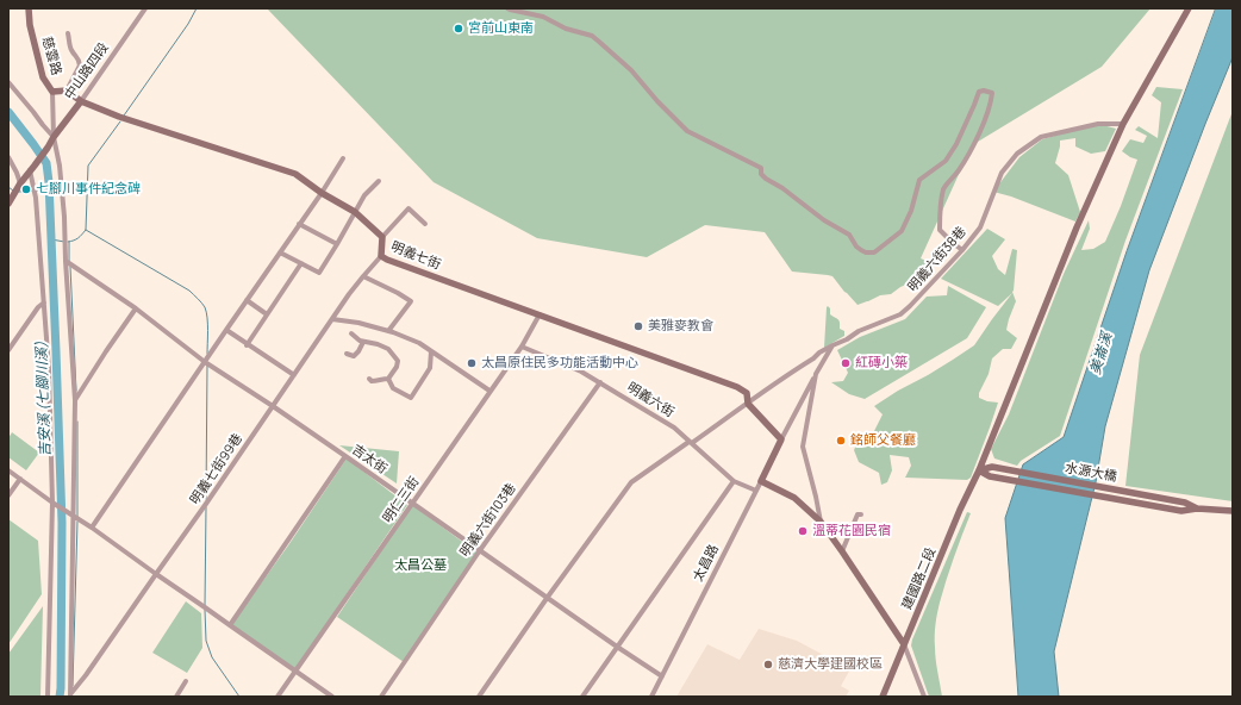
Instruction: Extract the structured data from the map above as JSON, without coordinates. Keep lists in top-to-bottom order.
{
  "streets": {
    "street": [
      "慈雲路",
      "中山路四段",
      "明義七街",
      "明義六街38巷",
      "明義六街",
      "吉太街",
      "明義七街99巷",
      "水源大橋",
      "明仁三街",
      "明義六街103巷",
      "太昌路",
      "建國路二段"
    ]
  },
  "crossings": [
    ["慈雲路", "中山路四段"],
    ["慈雲路", "吉太街"],
    ["慈雲路", "明義七街99巷"],
    ["中山路四段", "明義七街"],
    ["明義七街", "明義六街38巷"],
    ["明義七街", "明義七街99巷"],
    ["明義七街", "明仁三街"],
    ["明義七街", "太昌路"],
    ["明義六街38巷", "明義六街"],
    ["明義六街38巷", "吉太街"],
    ["明義六街38巷", "建國路二段"],
    ["明義六街", "明仁三街"],
    ["明義六街", "明義六街103巷"],
    ["明義六街", "太昌路"],
    ["吉太街", "明義七街99巷"],
    ["吉太街", "明仁三街"],
    ["吉太街", "明義六街103巷"],
    ["吉太街", "太昌路"],
    ["水源大橋", "建國路二段"]
  ],
  "water": ["美崙溪", "吉安溪 (七腳川溪)"],
  "parks": ["太昌公墓"],
  "places": [
    "宮前山東南",
    "七腳川事件紀念碑",
    "美雅麥教會",
    "太昌原住民多功能活動中心",
    "紅磚小築",
    "銘師父餐廳",
    "溫蒂花園民宿",
    "慈濟大學建國校區"
  ]
}
